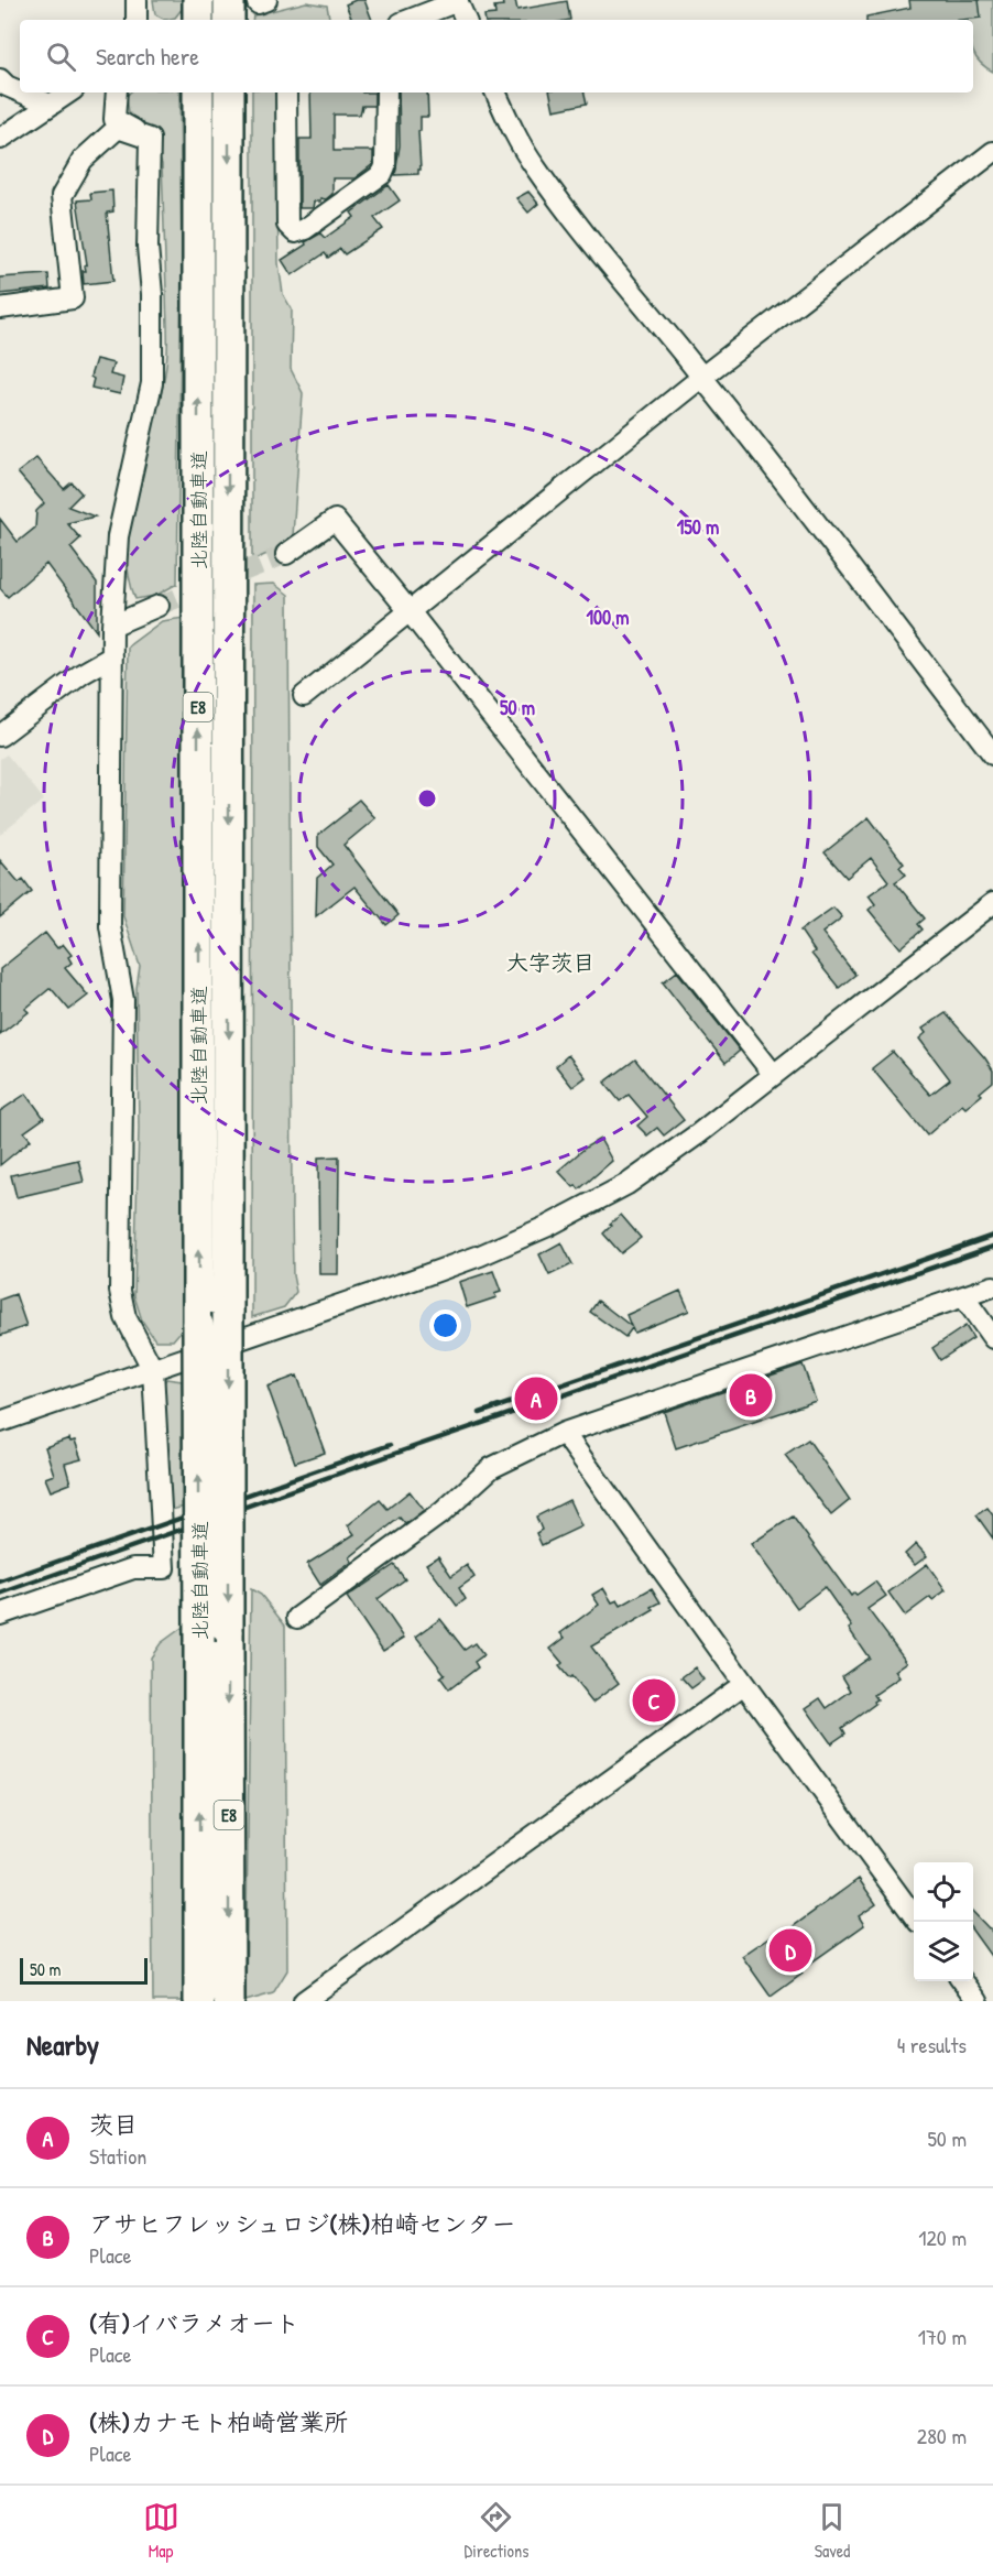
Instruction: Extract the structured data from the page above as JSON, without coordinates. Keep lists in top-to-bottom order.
{
  "streets": {
    "highway": ["北陸自動車道", "E8"]
  },
  "districts": ["大字茨目"],
  "scale_bar": "50 m",
  "page": {
    "search": "Search here",
    "pins": [
      "B",
      "A",
      "C",
      "D"
    ],
    "scale": "50 m",
    "heading": ["Nearby", "4 results"],
    "list": [
      {
        "mark": "A",
        "name": "茨目",
        "note": "Station",
        "value": "50 m"
      },
      {
        "mark": "B",
        "name": "アサヒフレッシュロジ(株)柏崎センター",
        "note": "Place",
        "value": "120 m"
      },
      {
        "mark": "C",
        "name": "(有)イバラメオート",
        "note": "Place",
        "value": "170 m"
      },
      {
        "mark": "D",
        "name": "(株)カナモト柏崎営業所",
        "note": "Place",
        "value": "280 m"
      }
    ],
    "nav": ["Map", "Directions", "Saved"]
  },
  "rings": ["150 m", "100 m", "50 m"]
}
